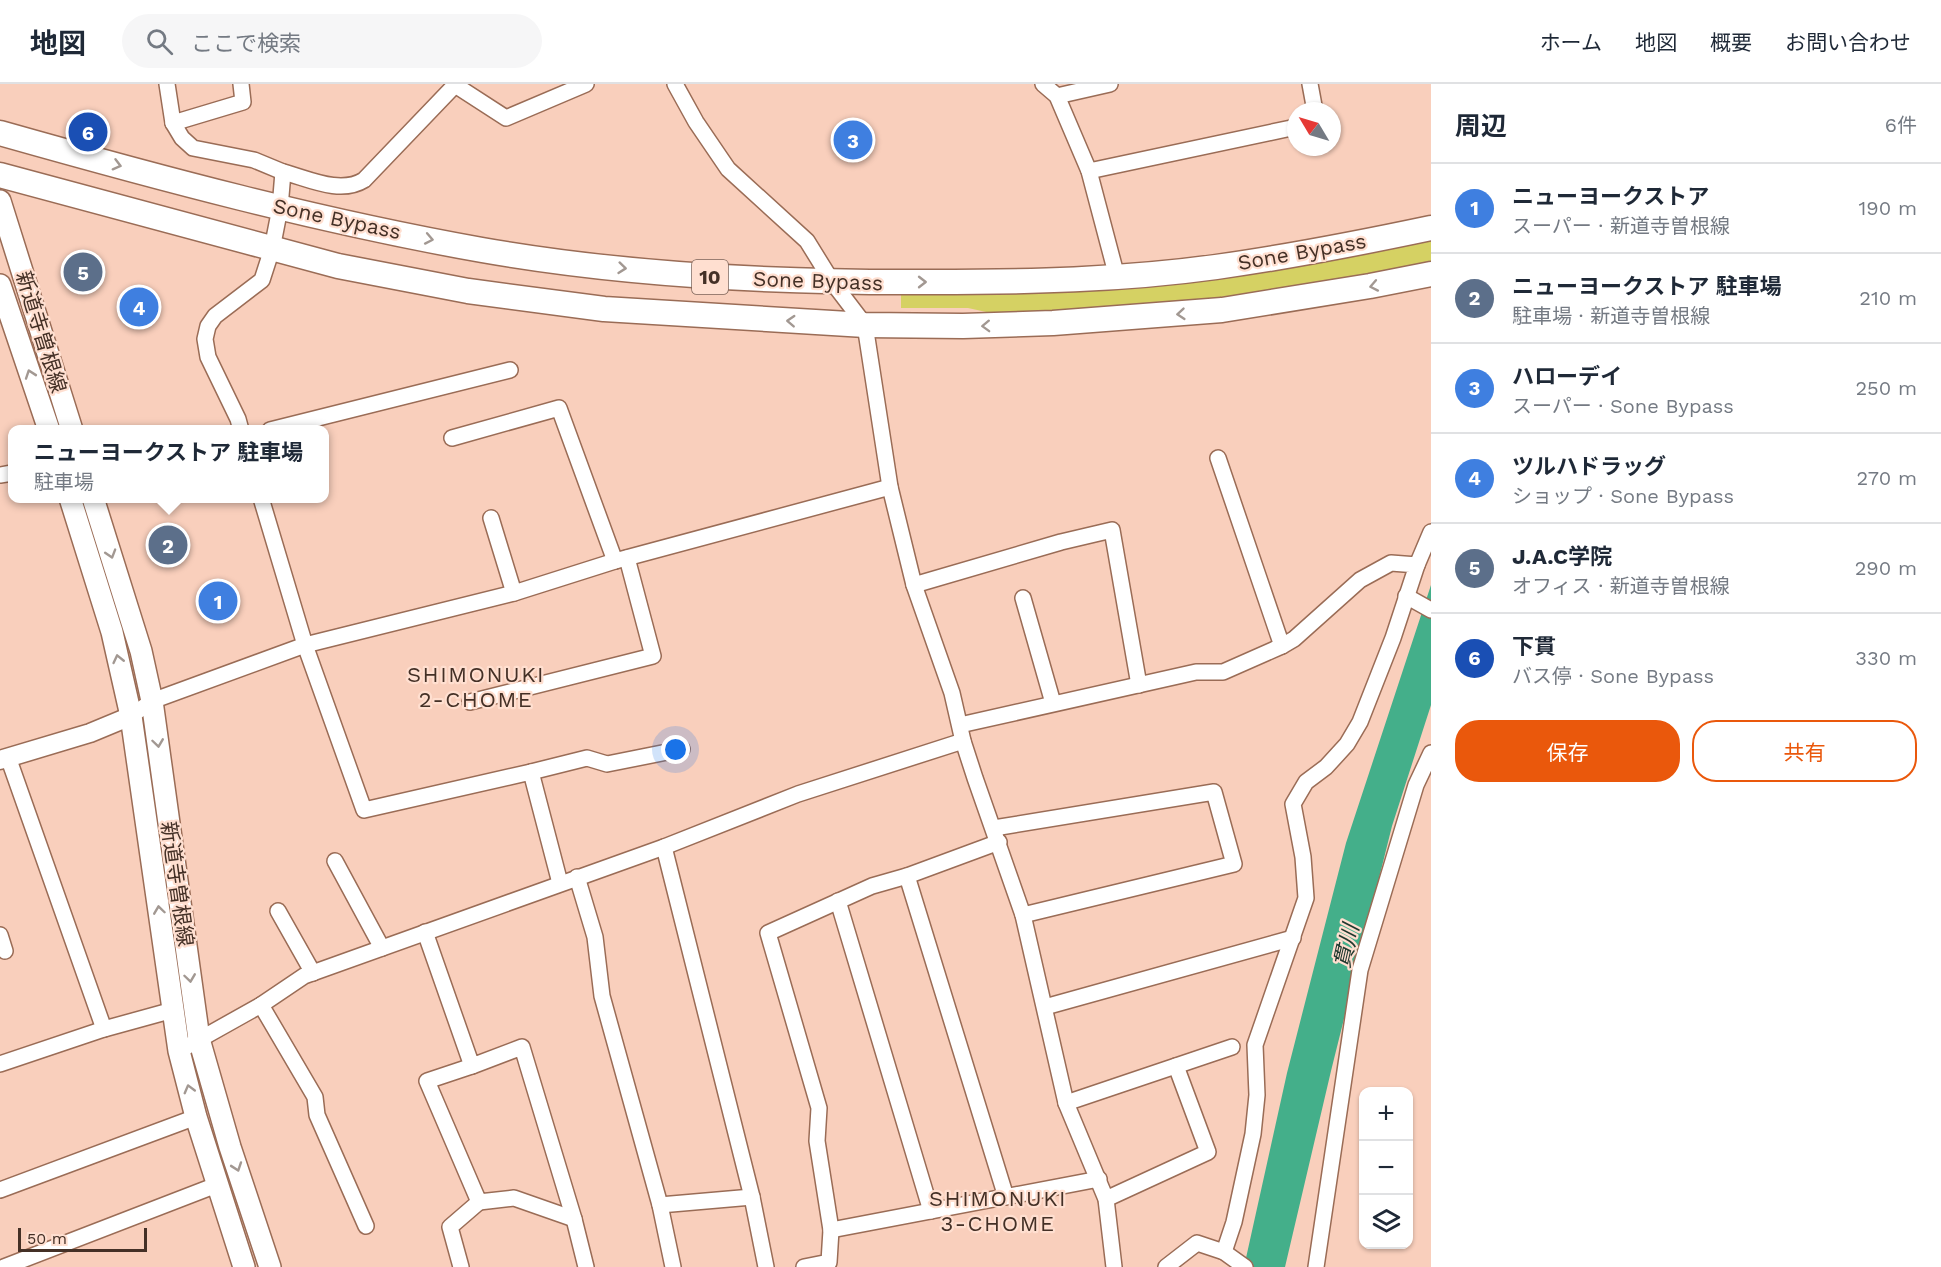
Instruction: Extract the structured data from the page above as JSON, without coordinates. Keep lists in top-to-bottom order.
{
  "streets": {
    "highway": ["Sone Bypass", "10"],
    "main road": ["新道寺曽根線"]
  },
  "districts": ["SHIMONUKI 2-CHOME", "SHIMONUKI 3-CHOME"],
  "water": ["貫川"],
  "scale_bar": "50 m",
  "north": "top left",
  "page": {
    "header": "地図",
    "search": "ここで検索",
    "nav": [
      "ホーム",
      "地図",
      "概要",
      "お問い合わせ"
    ],
    "heading": ["周辺", "6件"],
    "pins": [
      "6",
      "3",
      "5",
      "4",
      "2",
      "1"
    ],
    "list": [
      {
        "mark": "1",
        "name": "ニューヨークストア",
        "note": "スーパー · 新道寺曽根線",
        "value": "190 m"
      },
      {
        "mark": "2",
        "name": "ニューヨークストア 駐車場",
        "note": "駐車場 · 新道寺曽根線",
        "value": "210 m"
      },
      {
        "mark": "3",
        "name": "ハローデイ",
        "note": "スーパー · Sone Bypass",
        "value": "250 m"
      },
      {
        "mark": "4",
        "name": "ツルハドラッグ",
        "note": "ショップ · Sone Bypass",
        "value": "270 m"
      },
      {
        "mark": "5",
        "name": "J.A.C学院",
        "note": "オフィス · 新道寺曽根線",
        "value": "290 m"
      },
      {
        "mark": "6",
        "name": "下貫",
        "note": "バス停 · Sone Bypass",
        "value": "330 m"
      }
    ],
    "popup": ["ニューヨークストア 駐車場", "駐車場"],
    "buttons": ["保存", "共有"],
    "map_buttons": ["+", "−"],
    "scale": "50 m"
  }
}
